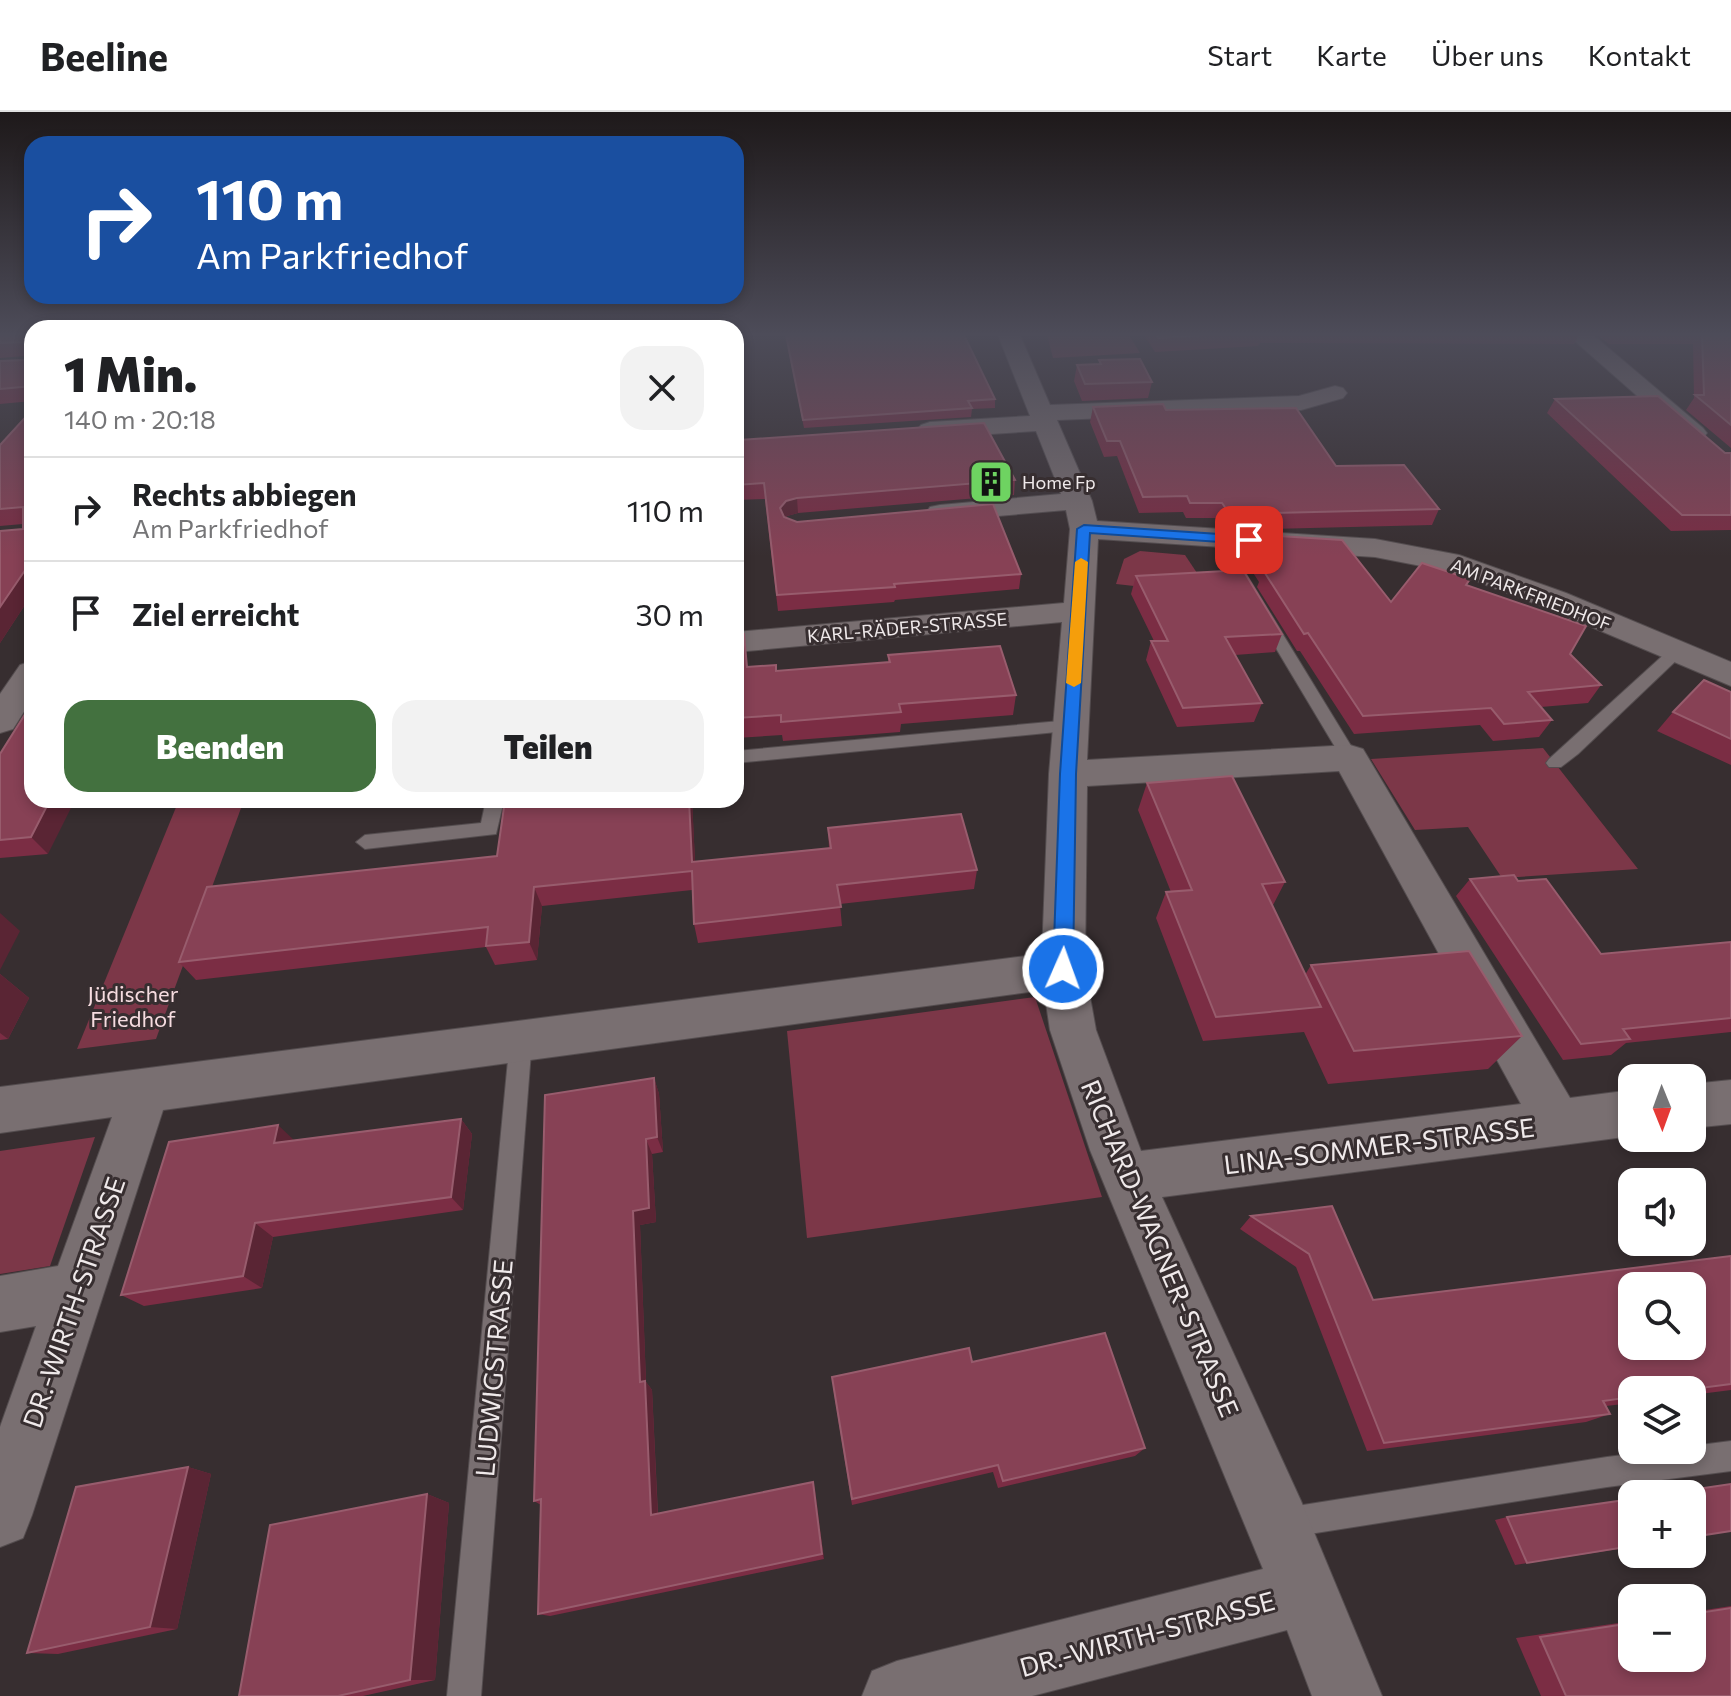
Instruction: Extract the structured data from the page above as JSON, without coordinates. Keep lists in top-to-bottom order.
{
  "streets": {
    "street": [
      "AM PARKFRIEDHOF",
      "KARL-RÄDER-STRASSE",
      "LINA-SOMMER-STRASSE",
      "RICHARD-WAGNER-STRASSE",
      "DR.-WIRTH-STRASSE"
    ],
    "lane": ["LUDWIGSTRASSE"]
  },
  "crossings": [
    ["AM PARKFRIEDHOF", "RICHARD-WAGNER-STRASSE"],
    ["KARL-RÄDER-STRASSE", "RICHARD-WAGNER-STRASSE"],
    ["LINA-SOMMER-STRASSE", "RICHARD-WAGNER-STRASSE"],
    ["RICHARD-WAGNER-STRASSE", "DR.-WIRTH-STRASSE"]
  ],
  "parks": ["Jüdischer Friedhof"],
  "places": {
    "building": ["Home Fp"]
  },
  "north": "bottom",
  "page": {
    "header": "Beeline",
    "nav": [
      "Start",
      "Karte",
      "Über uns",
      "Kontakt"
    ],
    "turn": ["110 m", "Am Parkfriedhof"],
    "heading": ["1 Min.", "140 m · 20:18"],
    "list": [
      {
        "name": "Rechts abbiegen",
        "note": "Am Parkfriedhof",
        "value": "110 m"
      },
      {
        "name": "Ziel erreicht",
        "value": "30 m"
      }
    ],
    "buttons": ["Beenden", "Teilen"],
    "map_buttons": ["+", "−"]
  }
}
